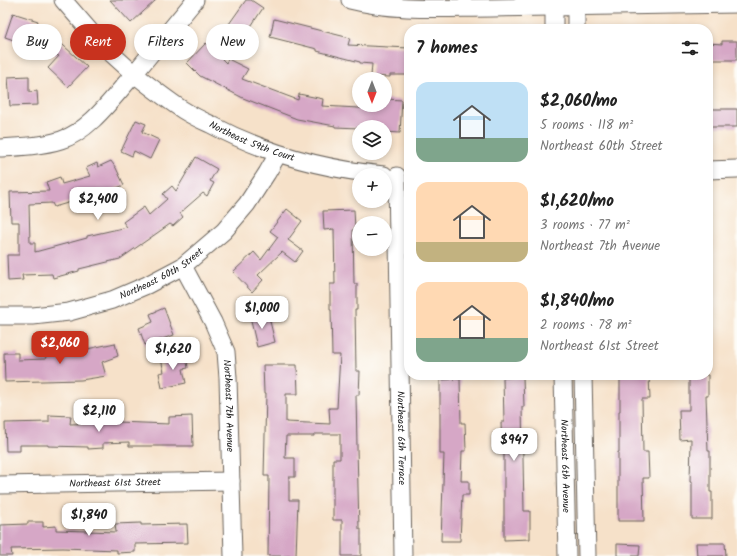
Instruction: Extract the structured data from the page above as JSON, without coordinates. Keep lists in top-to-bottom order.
{
  "streets": {
    "street": [
      "Northeast 59th Court",
      "Northeast 60th Street",
      "Northeast 7th Avenue",
      "Northeast 6th Terrace",
      "Northeast 6th Avenue",
      "Northeast 61st Street"
    ]
  },
  "crossings": [
    ["Northeast 59th Court", "Northeast 60th Street"],
    ["Northeast 59th Court", "Northeast 6th Terrace"],
    ["Northeast 60th Street", "Northeast 7th Avenue"],
    ["Northeast 7th Avenue", "Northeast 61st Street"]
  ],
  "north": "bottom",
  "page": {
    "chip": [
      "Buy",
      "Rent",
      "Filters",
      "New"
    ],
    "heading": "7 homes",
    "map_buttons": ["+", "−"],
    "list": [
      {
        "name": "$2,060/mo",
        "note": "5 rooms · 118 m² · Northeast 60th Street"
      },
      {
        "name": "$1,620/mo",
        "note": "3 rooms · 77 m² · Northeast 7th Avenue"
      },
      {
        "name": "$1,840/mo",
        "note": "2 rooms · 78 m² · Northeast 61st Street"
      }
    ],
    "price": [
      "$2,400",
      "$1,000",
      "$2,060",
      "$1,620",
      "$2,110",
      "$947",
      "$1,840"
    ]
  }
}
